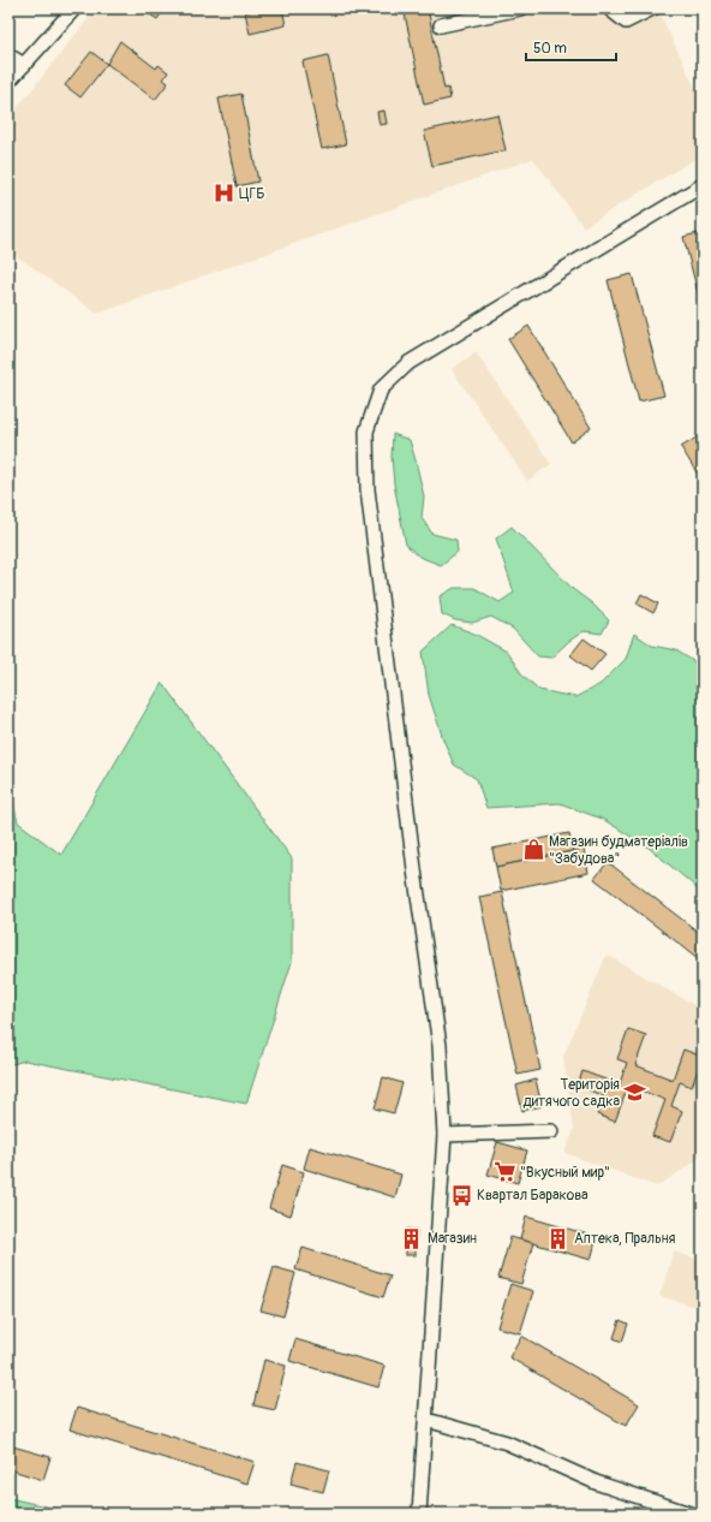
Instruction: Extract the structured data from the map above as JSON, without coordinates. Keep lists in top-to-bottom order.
{
  "places": {
    "hospital": ["ЦГБ"],
    "shop": ["Магазин будматеріалів \"Забудова\""],
    "school or university": ["Територія дитячого садка"],
    "supermarket": ["\"Вкусный мир\""],
    "bus stop": ["Квартал Баракова"],
    "building": ["Магазин", "Аптека, Пральня"]
  },
  "scale_bar": "50 m"
}
